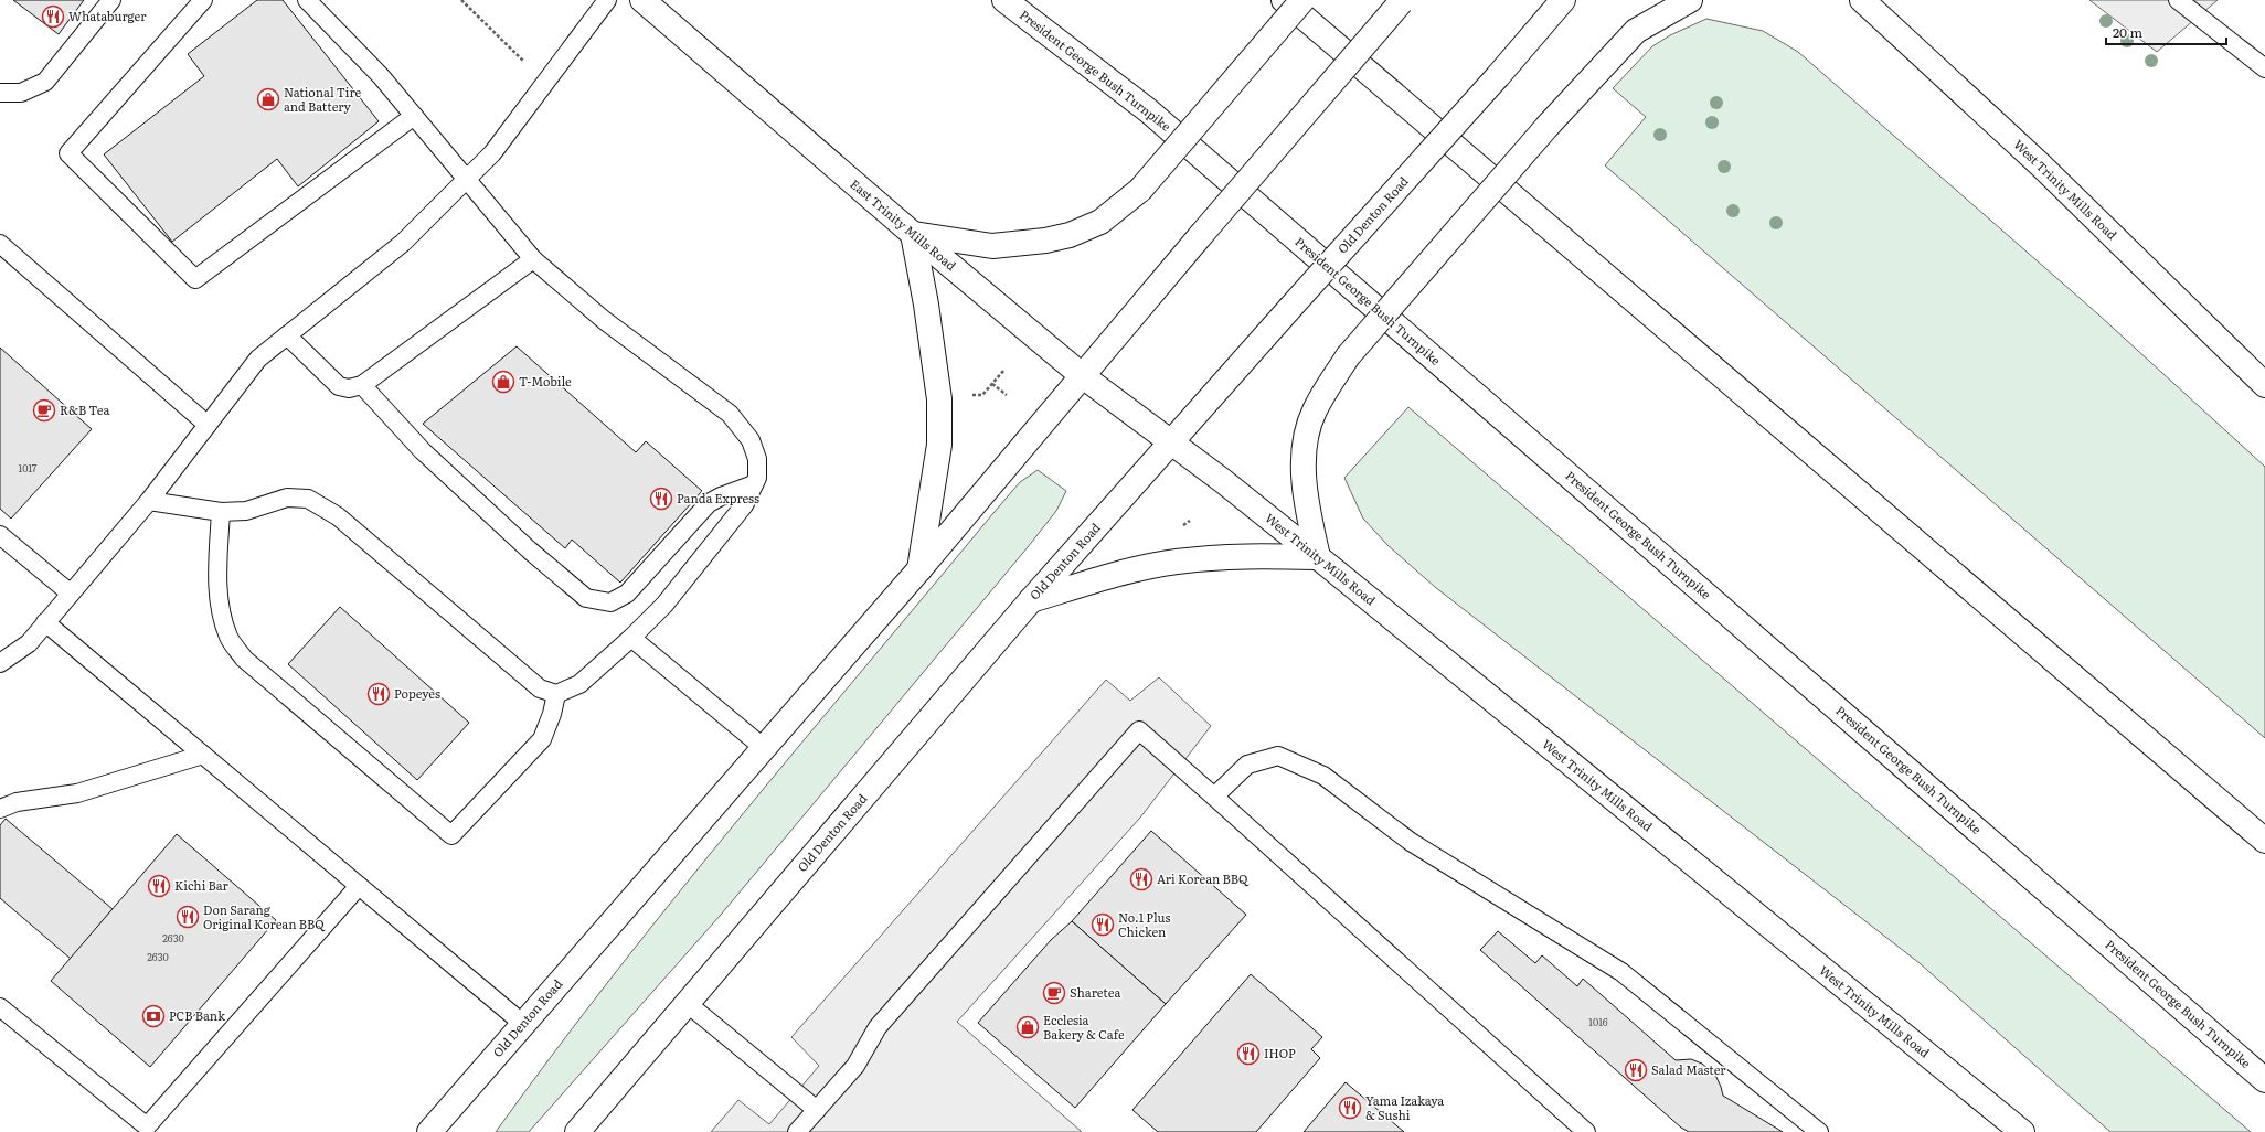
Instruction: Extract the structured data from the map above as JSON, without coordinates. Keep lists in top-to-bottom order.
{
  "streets": {
    "main road": [
      "President George Bush Turnpike",
      "West Trinity Mills Road",
      "Old Denton Road",
      "East Trinity Mills Road"
    ]
  },
  "crossings": [
    ["West Trinity Mills Road", "Old Denton Road"],
    ["West Trinity Mills Road", "East Trinity Mills Road"],
    ["Old Denton Road", "East Trinity Mills Road"]
  ],
  "places": {
    "restaurant": [
      "Whataburger",
      "Panda Express",
      "Popeyes",
      "Ari Korean BBQ",
      "Kichi Bar",
      "Don Sarang Original Korean BBQ",
      "No.1 Plus Chicken",
      "IHOP",
      "Salad Master",
      "Yama Izakaya & Sushi"
    ],
    "shop": ["National Tire and Battery", "T-Mobile", "Ecclesia Bakery & Cafe"],
    "cafe": ["R&B Tea", "Sharetea"],
    "bank": ["PCB Bank"]
  },
  "house_numbers": [
    "1017",
    "2630",
    "2630",
    "1016"
  ],
  "scale_bar": "20 m"
}
